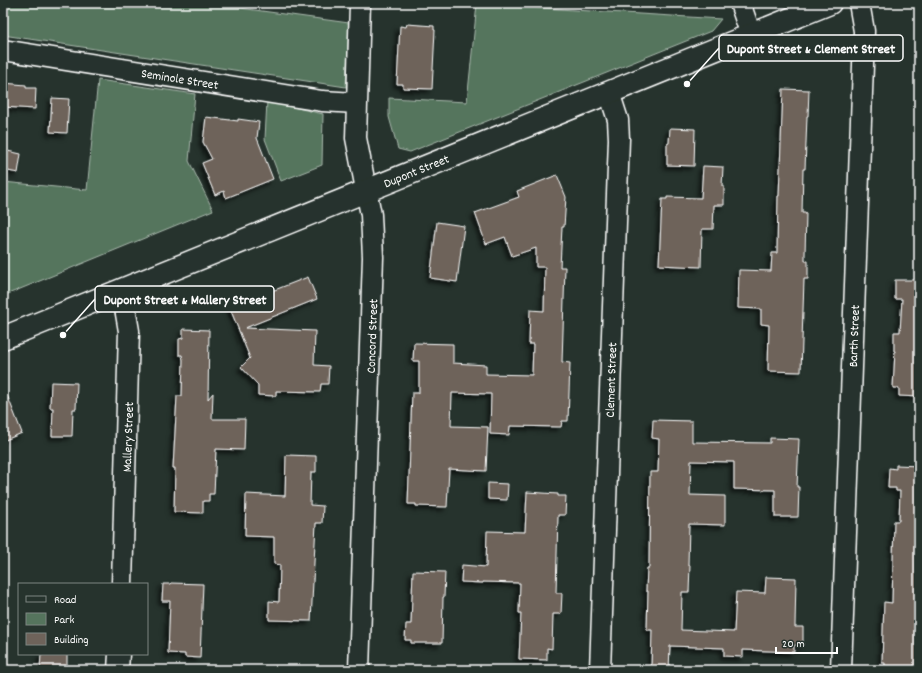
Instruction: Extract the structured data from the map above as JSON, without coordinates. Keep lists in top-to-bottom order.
{
  "streets": {
    "street": [
      "Seminole Street",
      "Dupont Street",
      "Concord Street",
      "Barth Street",
      "Clement Street",
      "Mallery Street"
    ]
  },
  "crossings": [
    ["Seminole Street", "Concord Street"],
    ["Dupont Street", "Concord Street"],
    ["Dupont Street", "Clement Street"],
    ["Dupont Street", "Mallery Street"]
  ],
  "places": ["Dupont Street & Clement Street", "Dupont Street & Mallery Street"],
  "legend": ["Road", "Park", "Building"],
  "scale_bar": "20 m"
}
